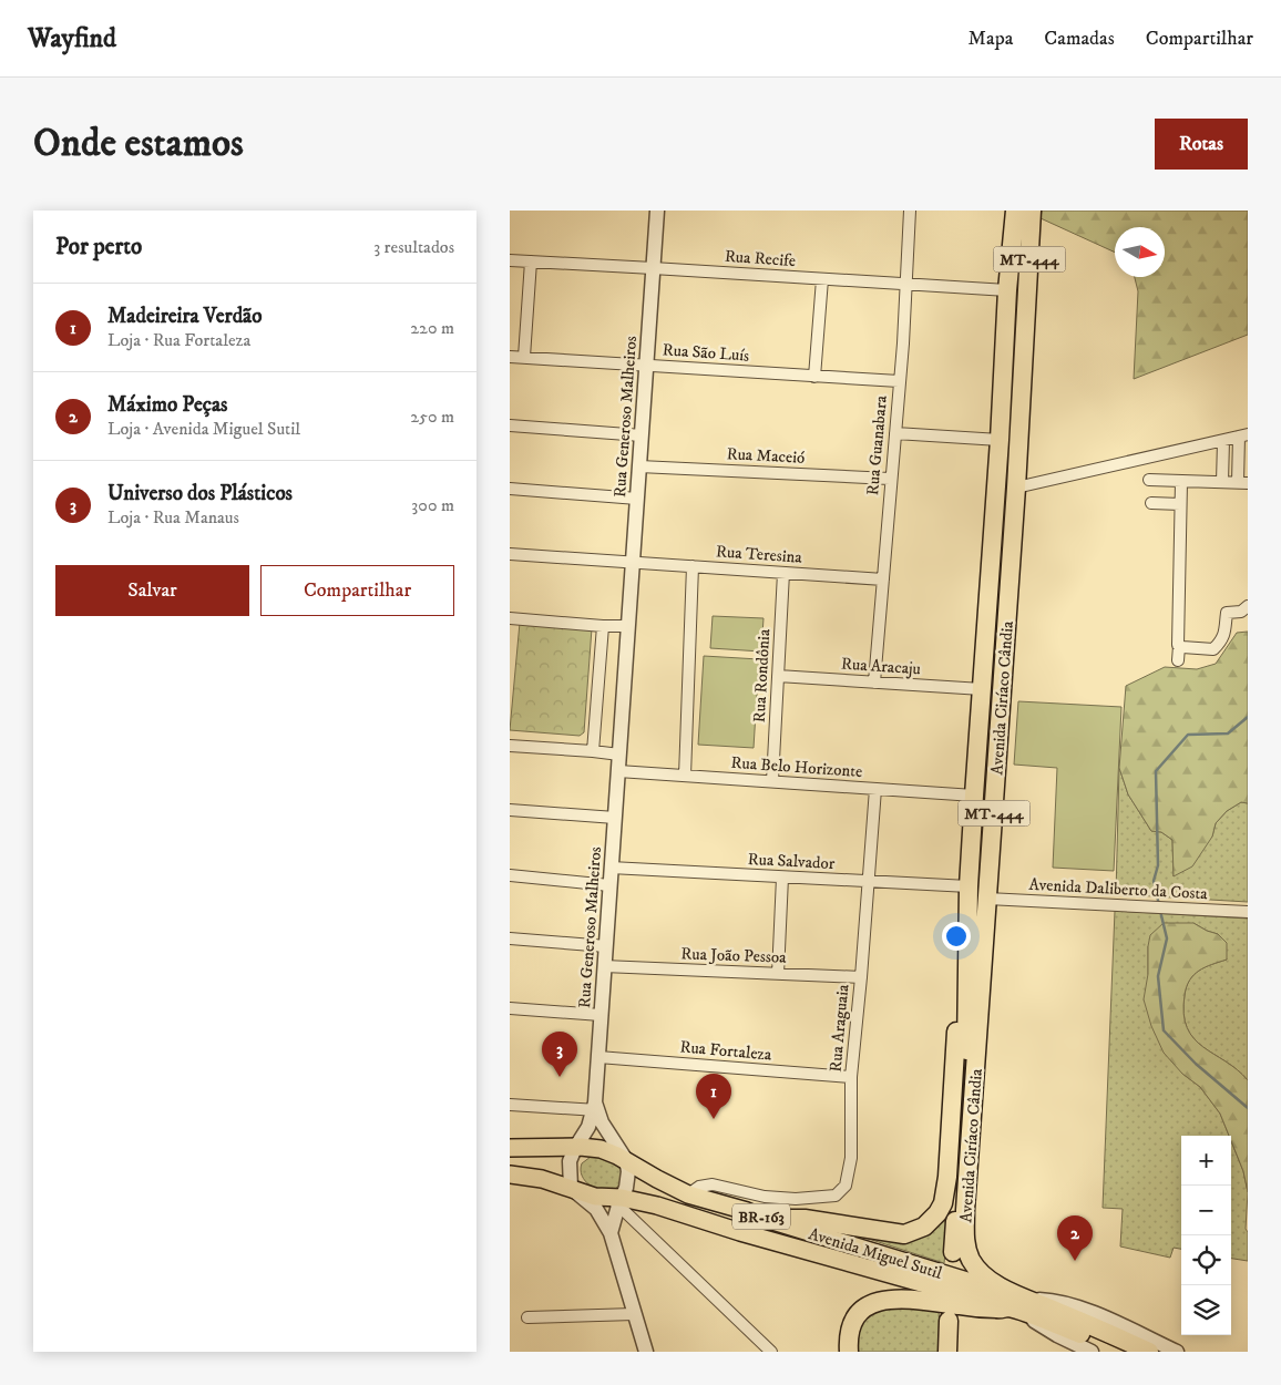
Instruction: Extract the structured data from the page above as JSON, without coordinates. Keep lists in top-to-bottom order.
{
  "streets": {
    "highway": ["MT-444", "Avenida Ciríaco Cândia", "BR-163"],
    "main road": ["Avenida Miguel Sutil"],
    "street": [
      "Rua Recife",
      "Rua São Luís",
      "Rua Generoso Malheiros",
      "Rua Guanabara",
      "Rua Maceió",
      "Rua Teresina",
      "Rua Aracaju",
      "Rua Rondônia",
      "Rua Belo Horizonte",
      "Rua Salvador",
      "Avenida Daliberto da Costa",
      "Rua João Pessoa",
      "Rua Araguaia",
      "Rua Fortaleza"
    ]
  },
  "crossings": [
    ["Rua Recife", "Rua Generoso Malheiros"],
    ["Rua Recife", "Rua Guanabara"],
    ["Rua Recife", "Avenida Ciríaco Cândia"],
    ["MT-444", "Avenida Ciríaco Cândia"],
    ["MT-444", "Avenida Miguel Sutil"],
    ["Rua São Luís", "Rua Generoso Malheiros"],
    ["Rua São Luís", "Rua Guanabara"],
    ["Rua Generoso Malheiros", "Rua Maceió"],
    ["Rua Generoso Malheiros", "Rua Teresina"],
    ["Rua Generoso Malheiros", "Rua Belo Horizonte"],
    ["Rua Generoso Malheiros", "Rua Salvador"],
    ["Rua Generoso Malheiros", "Rua João Pessoa"],
    ["Rua Generoso Malheiros", "Rua Fortaleza"],
    ["Rua Guanabara", "Rua Maceió"],
    ["Rua Guanabara", "Rua Teresina"],
    ["Rua Guanabara", "Rua Aracaju"],
    ["Rua Teresina", "Rua Rondônia"],
    ["Rua Aracaju", "Rua Rondônia"],
    ["Rua Aracaju", "Avenida Ciríaco Cândia"],
    ["Rua Rondônia", "Rua Belo Horizonte"],
    ["Avenida Ciríaco Cândia", "Rua Belo Horizonte"],
    ["Avenida Ciríaco Cândia", "Rua Salvador"],
    ["Avenida Ciríaco Cândia", "Avenida Daliberto da Costa"],
    ["Avenida Ciríaco Cândia", "BR-163"],
    ["Avenida Ciríaco Cândia", "Avenida Miguel Sutil"],
    ["Rua Belo Horizonte", "Rua Araguaia"],
    ["Rua Salvador", "Rua Araguaia"],
    ["Rua João Pessoa", "Rua Araguaia"],
    ["Rua Araguaia", "Rua Fortaleza"],
    ["Rua Araguaia", "Avenida Miguel Sutil"],
    ["BR-163", "Avenida Miguel Sutil"]
  ],
  "north": "right",
  "page": {
    "header": "Wayfind",
    "nav": ["Mapa", "Camadas", "Compartilhar"],
    "buttons": [
      "Rotas",
      ["Salvar", "Compartilhar"]
    ],
    "title": "Onde estamos",
    "heading": ["Por perto", "3 resultados"],
    "list": [
      {
        "mark": "1",
        "name": "Madeireira Verdão",
        "note": "Loja · Rua Fortaleza",
        "value": "220 m"
      },
      {
        "mark": "2",
        "name": "Máximo Peças",
        "note": "Loja · Avenida Miguel Sutil",
        "value": "250 m"
      },
      {
        "mark": "3",
        "name": "Universo dos Plásticos",
        "note": "Loja · Rua Manaus",
        "value": "300 m"
      }
    ],
    "pins": ["3", "1", "2"],
    "map_buttons": ["+", "−"]
  }
}
